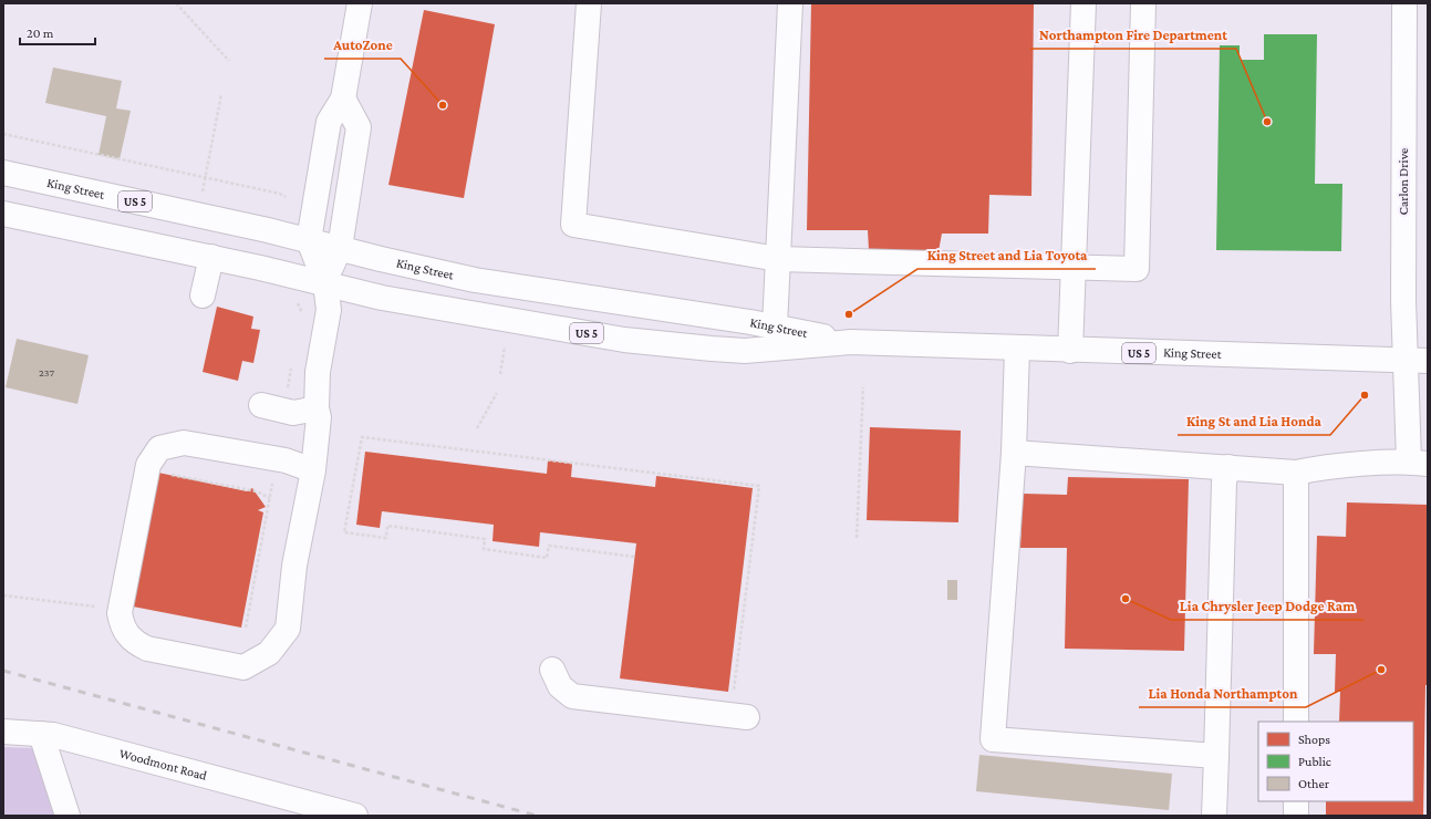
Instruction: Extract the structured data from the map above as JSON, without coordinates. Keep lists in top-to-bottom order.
{
  "streets": {
    "main road": [
      "Carlon Drive",
      "King Street",
      "US 5",
      "Woodmont Road"
    ]
  },
  "crossings": [
    ["Carlon Drive", "King Street"]
  ],
  "places": [
    "AutoZone",
    "Northampton Fire Department",
    "King Street and Lia Toyota",
    "King St and Lia Honda",
    "Lia Chrysler Jeep Dodge Ram",
    "Lia Honda Northampton"
  ],
  "house_numbers": ["237"],
  "legend": ["Shops", "Public", "Other"],
  "scale_bar": "20 m"
}
